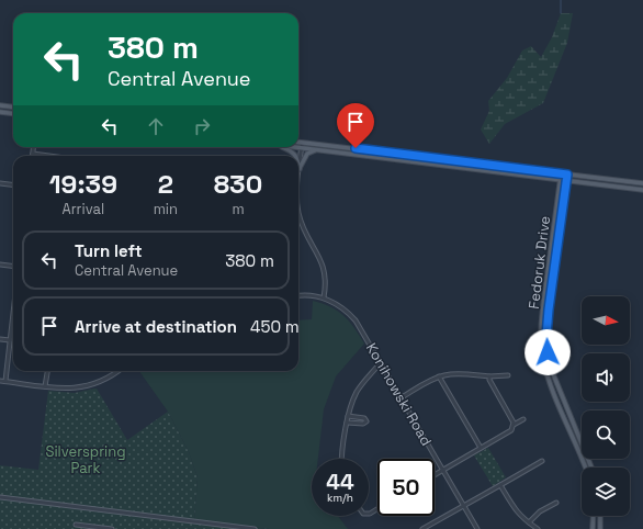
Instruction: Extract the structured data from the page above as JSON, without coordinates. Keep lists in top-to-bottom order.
{
  "streets": {
    "main road": ["Fedoruk Drive"],
    "street": ["Konihowski Road"]
  },
  "parks": ["Silverspring Park"],
  "north": "right",
  "page": {
    "turn": ["380 m", "Central Avenue"],
    "eta": [
      "19:39",
      "Arrival",
      "2",
      "min",
      "830",
      "m"
    ],
    "list": [
      {
        "name": "Turn left",
        "note": "Central Avenue",
        "value": "380 m"
      },
      {
        "name": "Arrive at destination",
        "value": "450 m"
      }
    ],
    "speed": "44 km/h",
    "limit": "50"
  }
}
